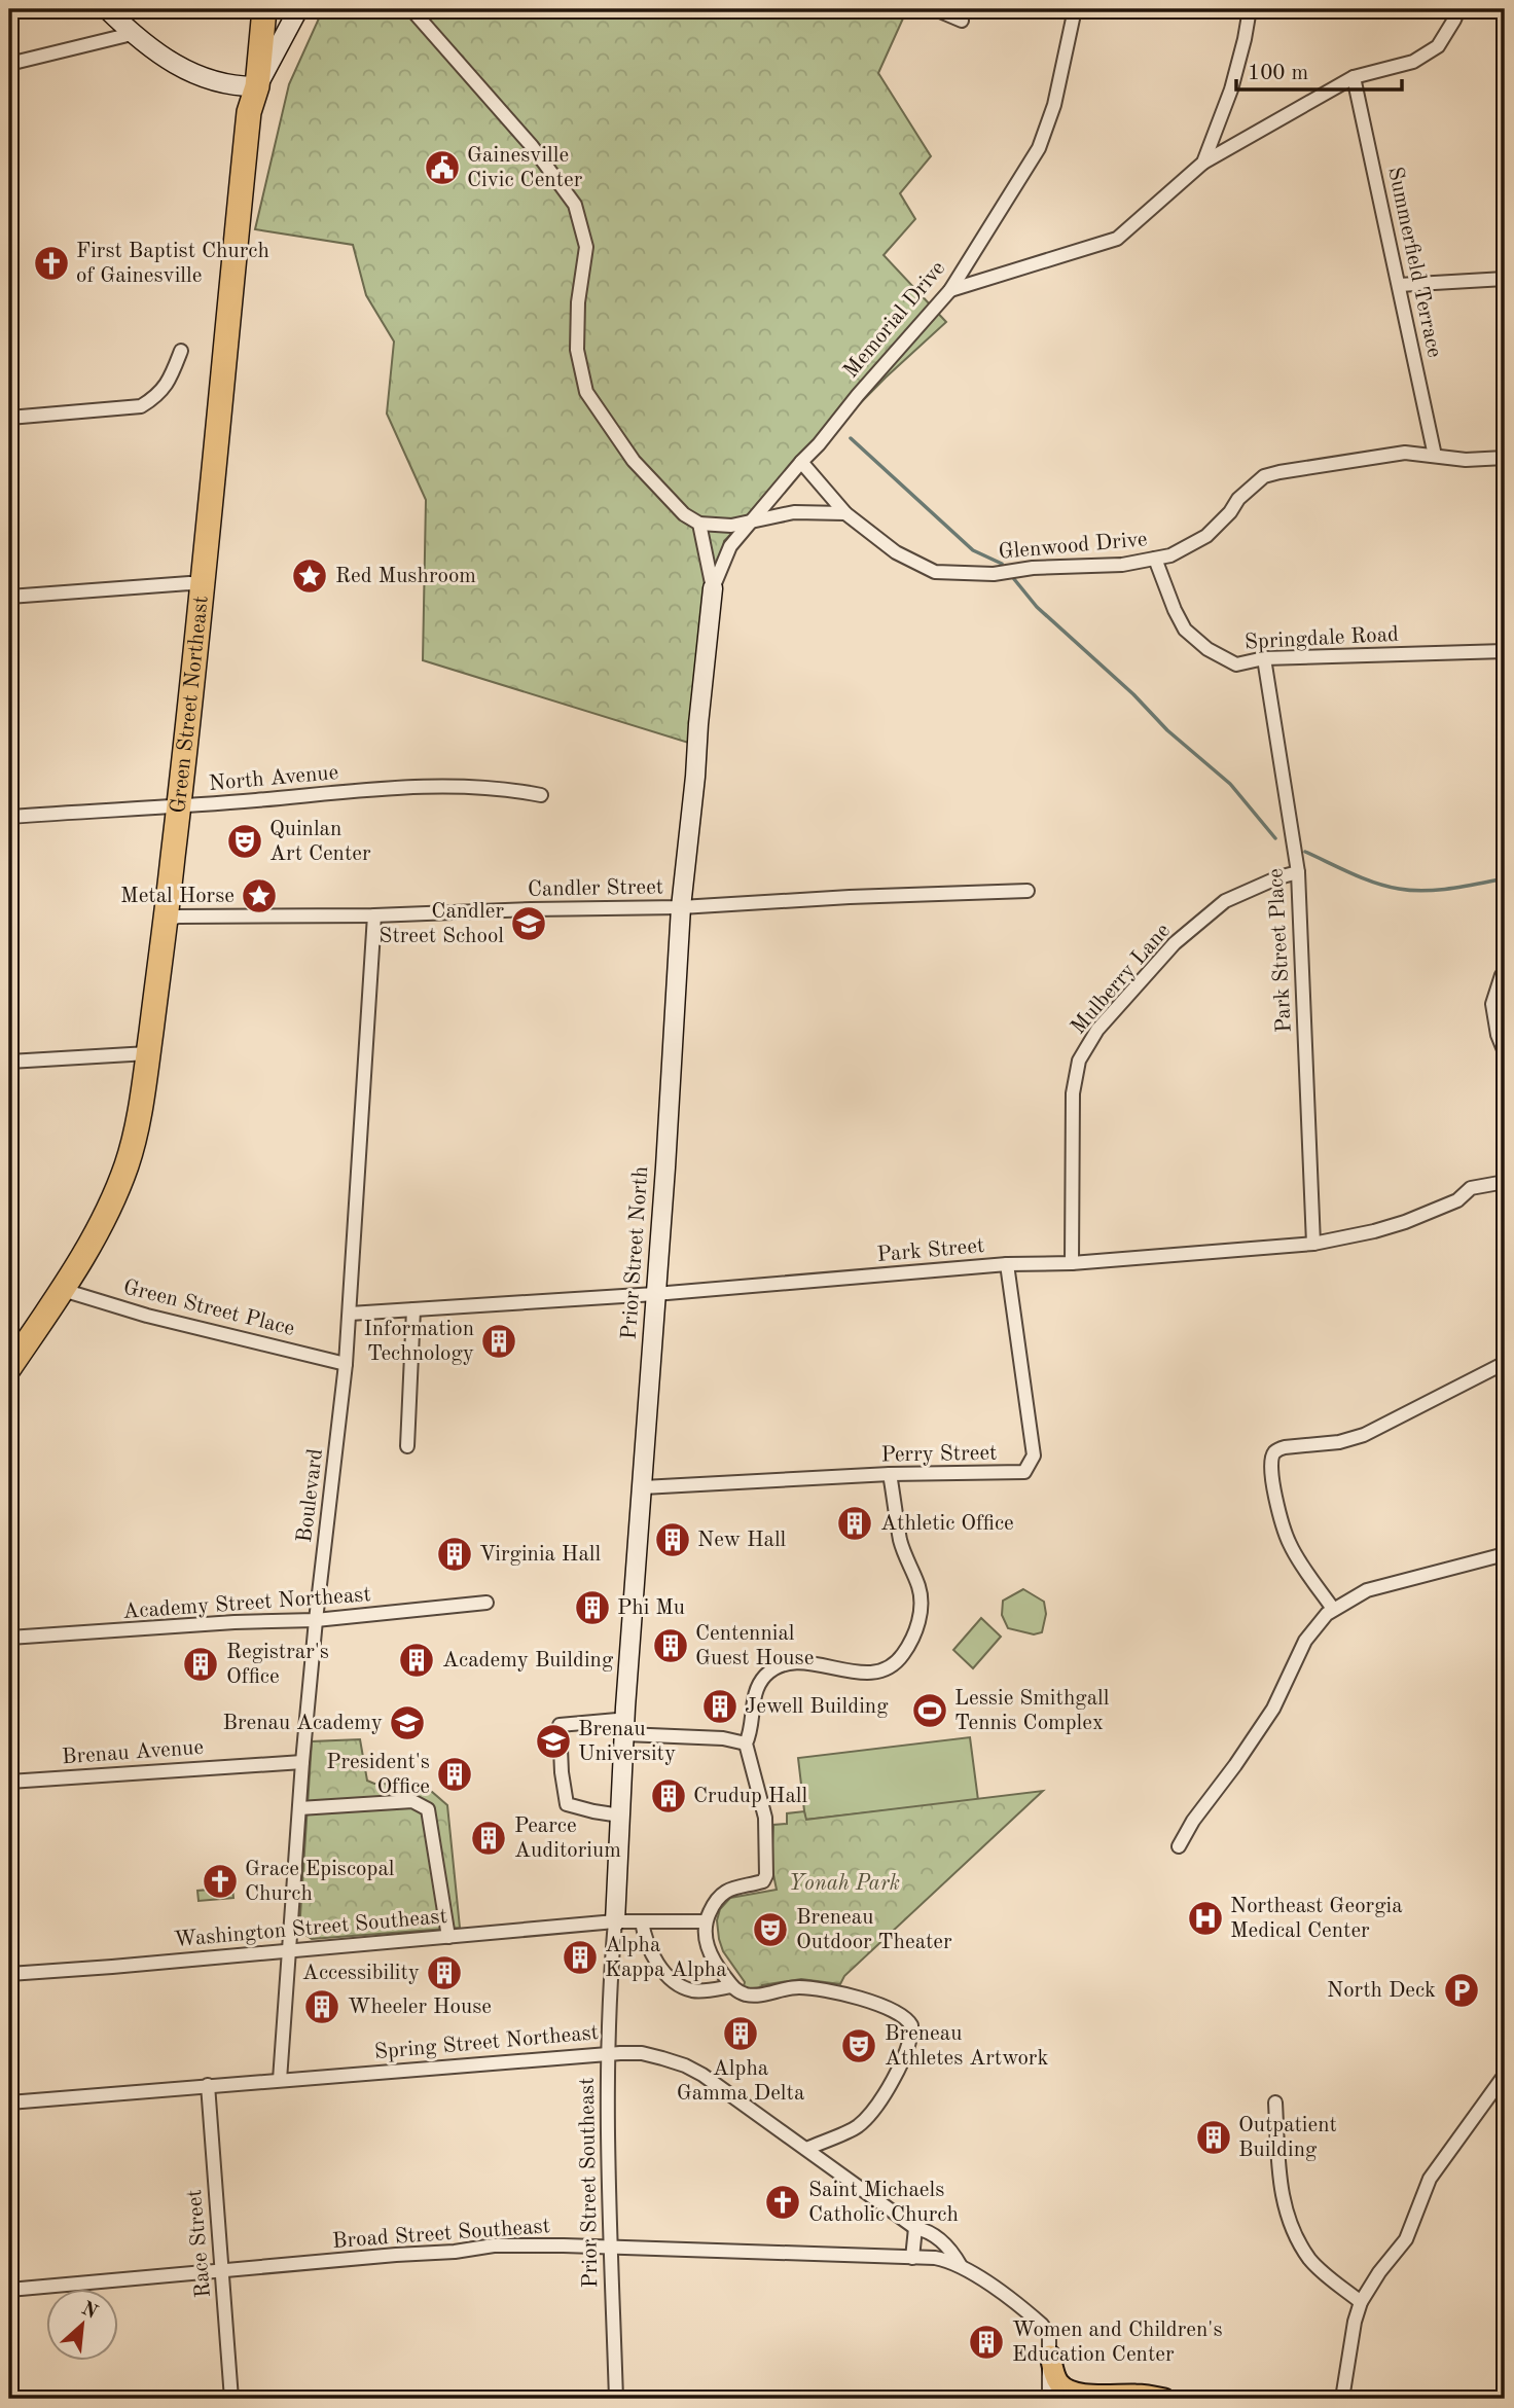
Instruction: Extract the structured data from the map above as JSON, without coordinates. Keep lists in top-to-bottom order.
{
  "streets": {
    "highway": ["Green Street Northeast"],
    "street": [
      "Summerfield Terrace",
      "Memorial Drive",
      "Glenwood Drive",
      "Springdale Road",
      "North Avenue",
      "Candler Street",
      "Park Street Place",
      "Mulberry Lane",
      "Park Street",
      "Prior Street North",
      "Green Street Place",
      "Perry Street",
      "Boulevard",
      "Academy Street Northeast",
      "Brenau Avenue",
      "Washington Street Southeast",
      "Spring Street Northeast",
      "Prior Street Southeast",
      "Broad Street Southeast",
      "Race Street"
    ]
  },
  "crossings": [
    ["Summerfield Terrace", "Glenwood Drive"],
    ["Memorial Drive", "Glenwood Drive"],
    ["Memorial Drive", "Prior Street North"],
    ["Glenwood Drive", "Springdale Road"],
    ["Springdale Road", "Park Street Place"],
    ["Green Street Northeast", "North Avenue"],
    ["Green Street Northeast", "Candler Street"],
    ["Green Street Northeast", "Green Street Place"],
    ["Candler Street", "Prior Street North"],
    ["Candler Street", "Boulevard"],
    ["Park Street Place", "Mulberry Lane"],
    ["Park Street Place", "Park Street"],
    ["Mulberry Lane", "Park Street"],
    ["Park Street", "Prior Street North"],
    ["Park Street", "Perry Street"],
    ["Park Street", "Boulevard"],
    ["Prior Street North", "Perry Street"],
    ["Prior Street North", "Washington Street Southeast"],
    ["Prior Street North", "Prior Street Southeast"],
    ["Green Street Place", "Boulevard"],
    ["Boulevard", "Academy Street Northeast"],
    ["Boulevard", "Brenau Avenue"],
    ["Boulevard", "Washington Street Southeast"],
    ["Boulevard", "Spring Street Northeast"],
    ["Washington Street Southeast", "Prior Street Southeast"],
    ["Spring Street Northeast", "Prior Street Southeast"],
    ["Spring Street Northeast", "Broad Street Southeast"],
    ["Spring Street Northeast", "Race Street"],
    ["Prior Street Southeast", "Broad Street Southeast"],
    ["Broad Street Southeast", "Race Street"]
  ],
  "parks": ["Yonah Park"],
  "places": {
    "public building": ["Gainesville Civic Center"],
    "church": ["First Baptist Church of Gainesville", "Grace Episcopal Church", "Saint Michaels Catholic Church"],
    "place": ["Red Mushroom", "Metal Horse"],
    "theatre": ["Quinlan Art Center", "Breneau Outdoor Theater", "Breneau Athletes Artwork"],
    "school or university": ["Candler Street School", "Brenau Academy", "Brenau University"],
    "building": [
      "Information Technology",
      "Athletic Office",
      "New Hall",
      "Virginia Hall",
      "Phi Mu",
      "Centennial Guest House",
      "Academy Building",
      "Registrar's Office",
      "Jewell Building",
      "President's Office",
      "Crudup Hall",
      "Pearce Auditorium",
      "Alpha Kappa Alpha",
      "Accessibility",
      "Wheeler House",
      "Alpha Gamma Delta",
      "Outpatient Building",
      "Women and Children's Education Center"
    ],
    "sports": ["Lessie Smithgall Tennis Complex"],
    "hospital": ["Northeast Georgia Medical Center"],
    "parking": ["North Deck"]
  },
  "scale_bar": "100 m",
  "north": "top right"
}
